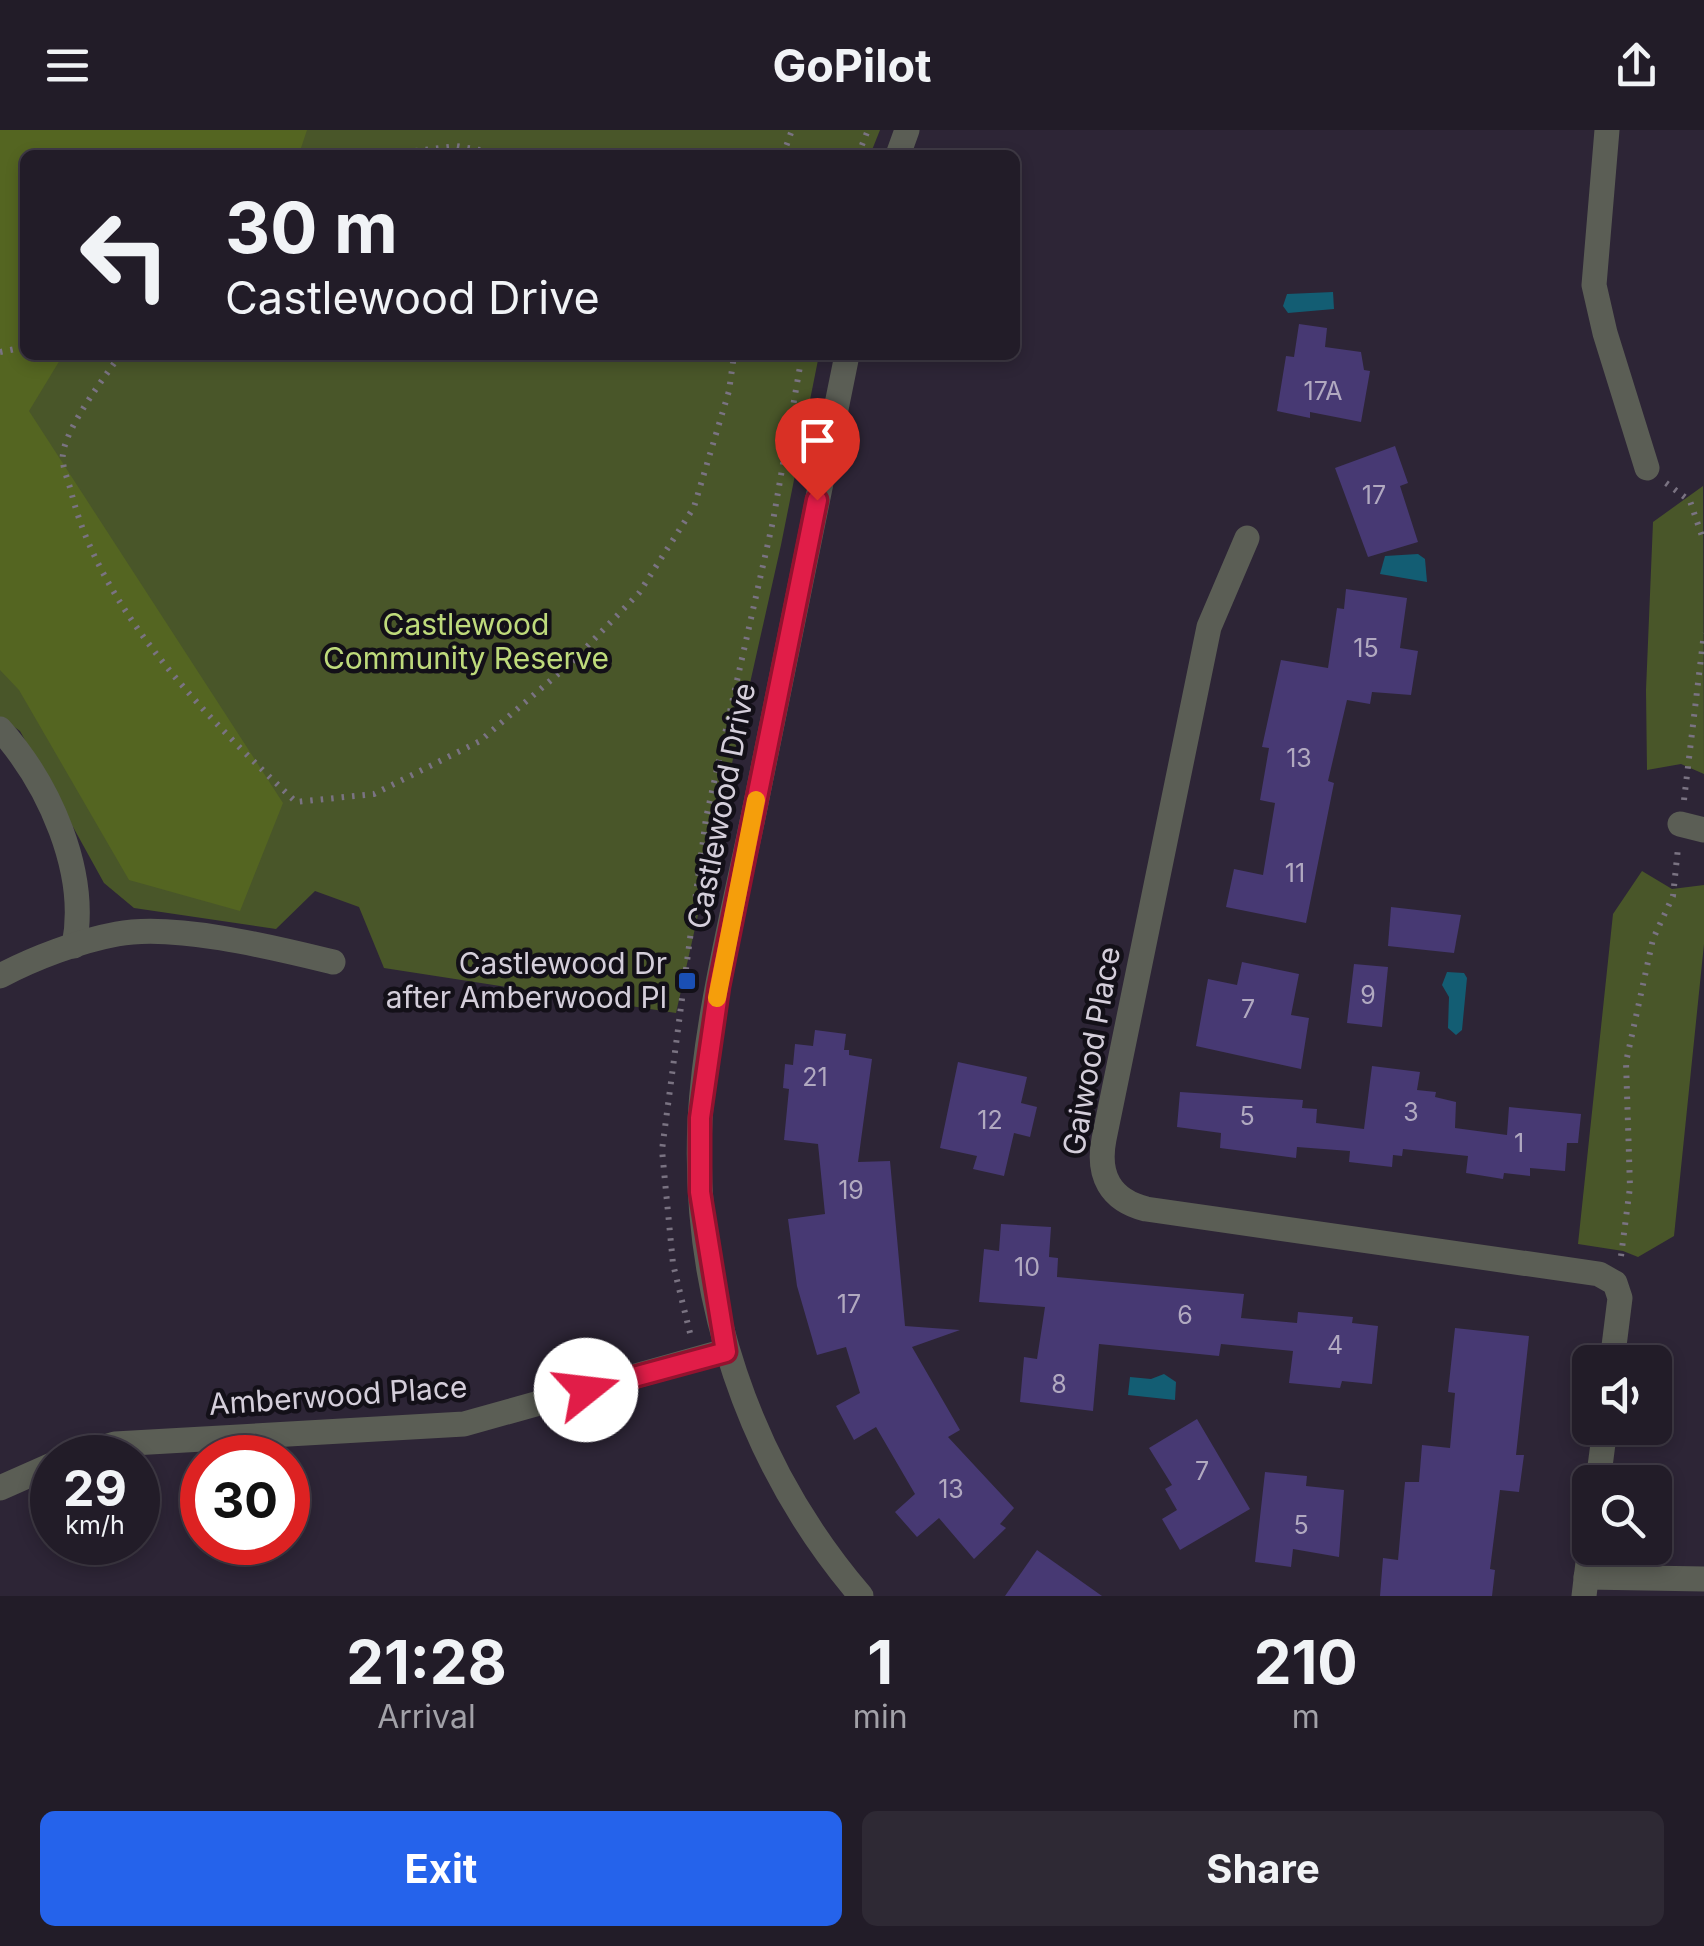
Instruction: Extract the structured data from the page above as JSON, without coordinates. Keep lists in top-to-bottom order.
{
  "streets": {
    "street": ["Castlewood Drive", "Gaiwood Place", "Amberwood Place"]
  },
  "crossings": [
    ["Castlewood Drive", "Amberwood Place"]
  ],
  "parks": ["Castlewood Community Reserve"],
  "places": {
    "transit": ["Castlewood Dr after Amberwood Pl"]
  },
  "house_numbers": [
    "17A",
    "17",
    "15",
    "13",
    "11",
    "9",
    "7",
    "21",
    "3",
    "5",
    "12",
    "1",
    "19",
    "10",
    "17",
    "6",
    "4",
    "8",
    "7",
    "13",
    "5"
  ],
  "page": {
    "header": "GoPilot",
    "turn": ["30 m", "Castlewood Drive"],
    "speed": "29 km/h",
    "limit": "30",
    "eta": [
      "21:28",
      "Arrival",
      "1",
      "min",
      "210",
      "m"
    ],
    "buttons": ["Exit", "Share"]
  }
}
